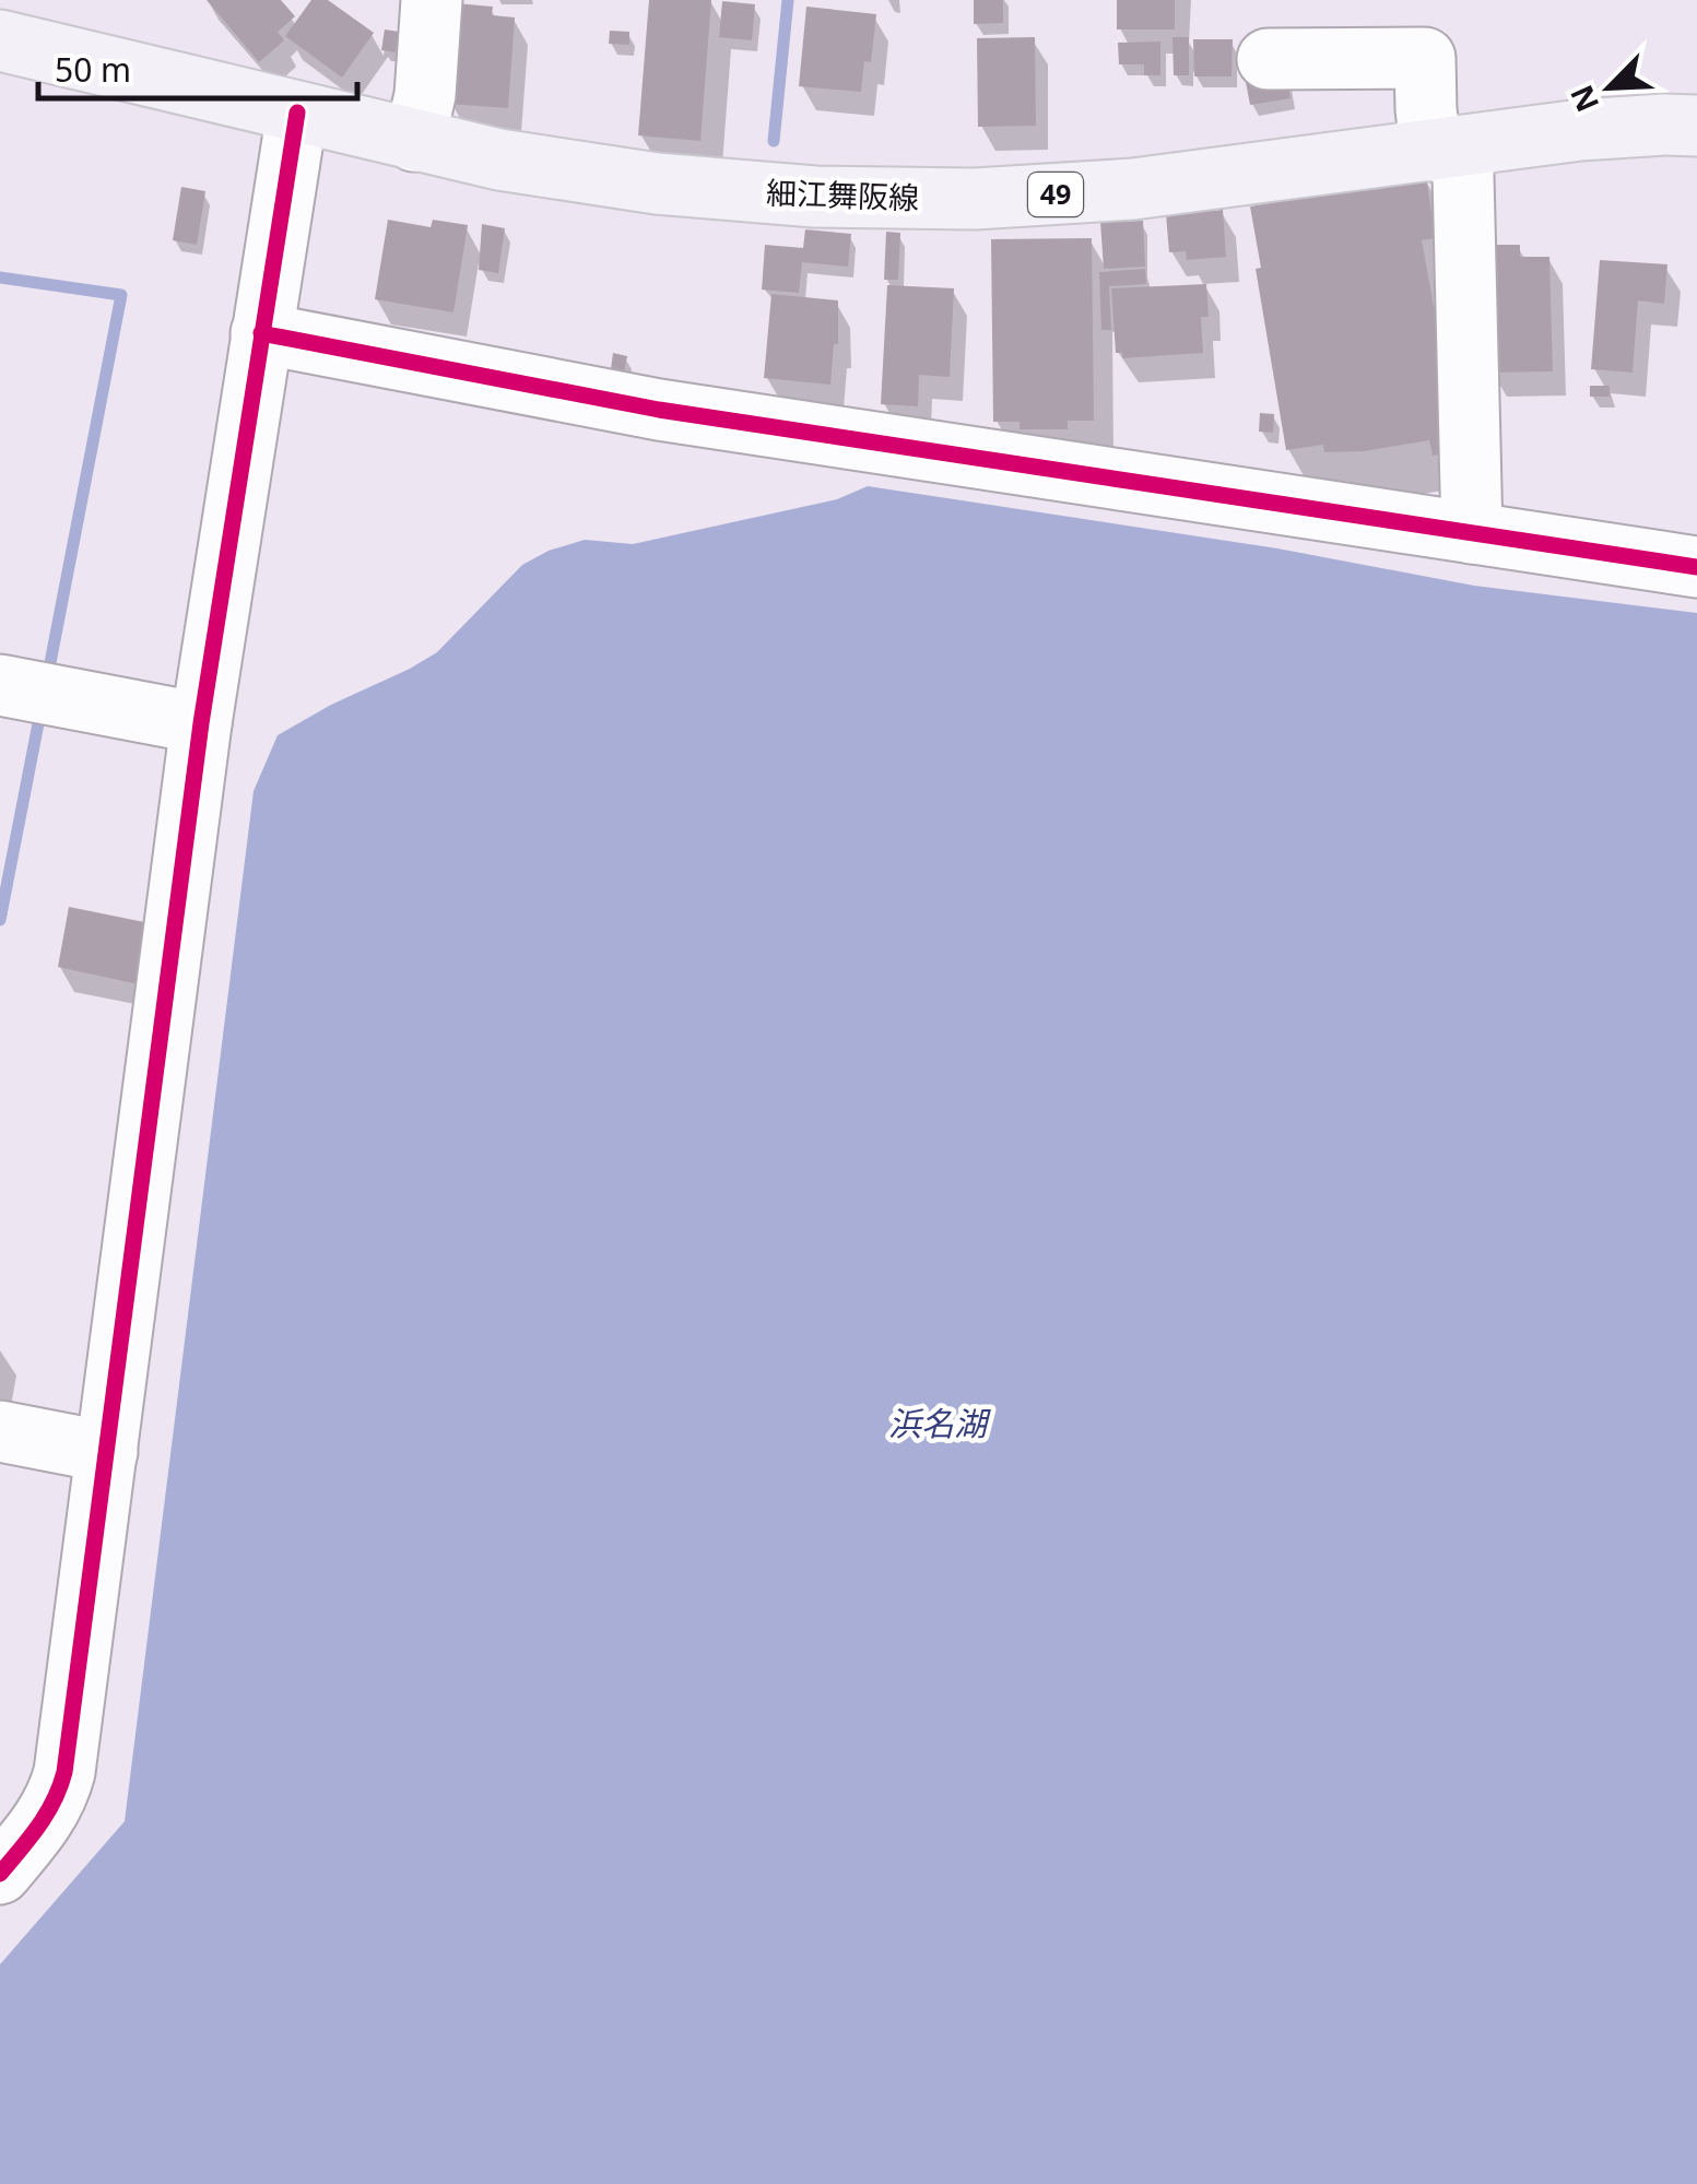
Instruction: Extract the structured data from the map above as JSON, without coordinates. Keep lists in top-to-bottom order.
{
  "streets": {
    "main road": ["49", "細江舞阪線"]
  },
  "water": ["浜名湖"],
  "scale_bar": "50 m",
  "north": "bottom left"
}
